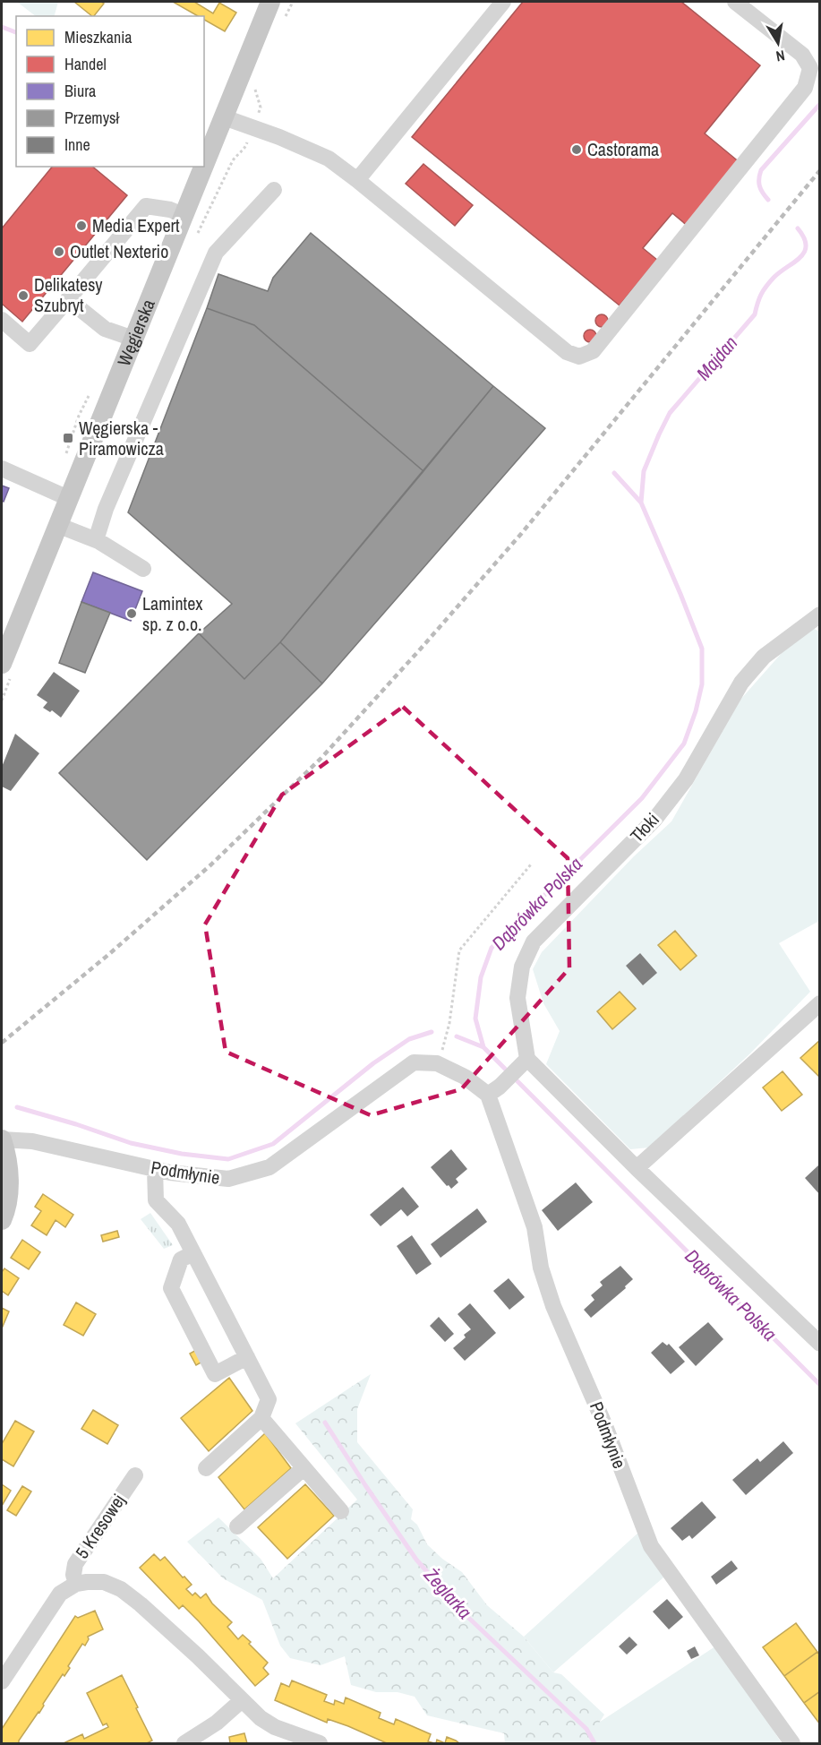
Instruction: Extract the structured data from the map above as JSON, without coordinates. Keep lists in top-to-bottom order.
{
  "streets": {
    "main road": ["Węgierska"],
    "street": ["Tłoki", "Podmłynie", "5 Kresowej"]
  },
  "water": ["Majdan", "Dąbrówka Polska", "Żeglarka"],
  "places": {
    "other": [
      "Castorama",
      "Media Expert",
      "Outlet Nexterio",
      "Delikatesy Szubryt",
      "Lamintex sp. z o.o."
    ],
    "transit": ["Węgierska - Piramowicza"]
  },
  "legend": [
    "Mieszkania",
    "Handel",
    "Biura",
    "Przemysł",
    "Inne"
  ],
  "north": "bottom"
}
